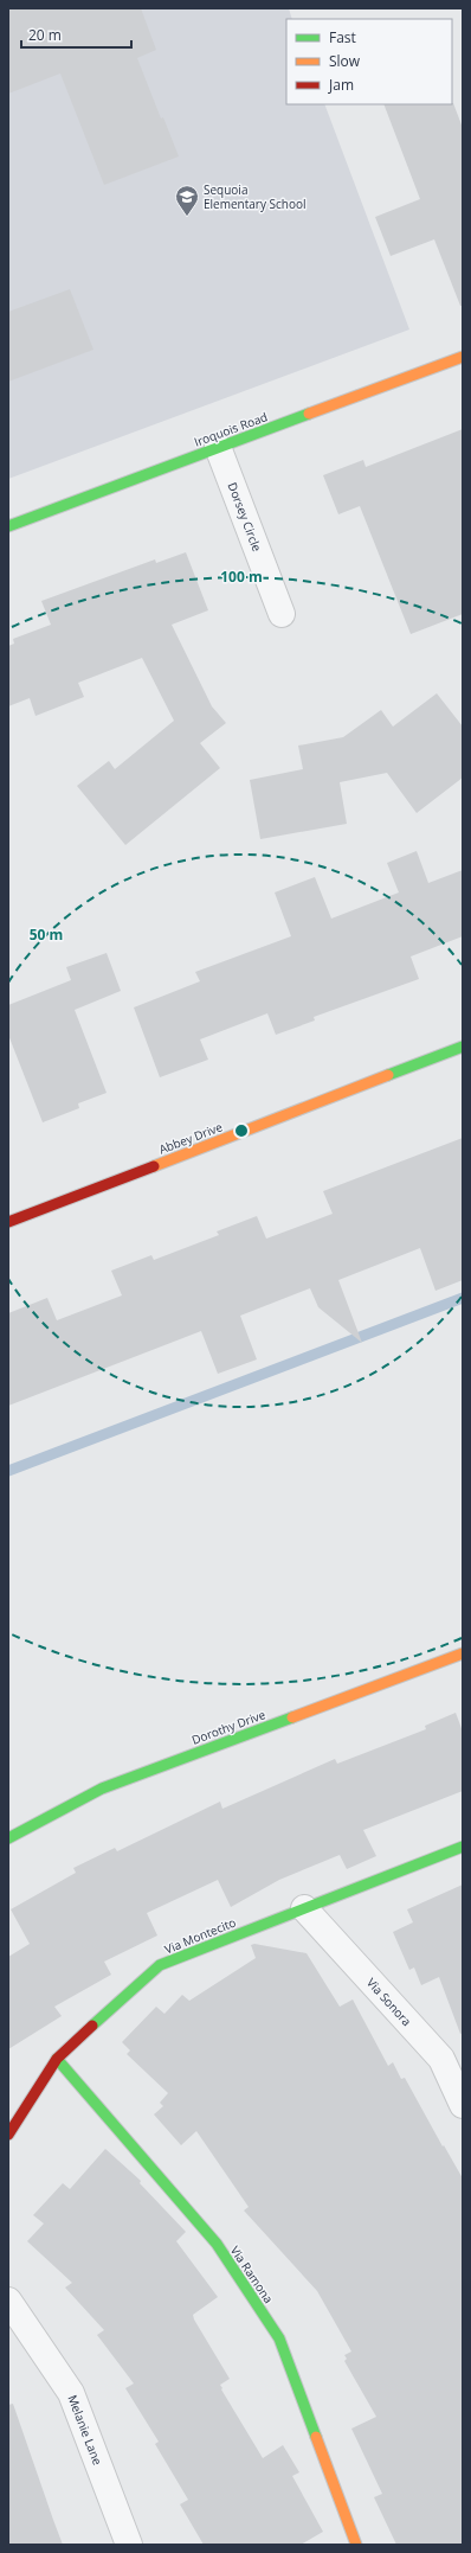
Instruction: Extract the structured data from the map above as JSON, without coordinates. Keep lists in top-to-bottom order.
{
  "streets": {
    "street": [
      "Iroquois Road",
      "Dorsey Circle",
      "Abbey Drive",
      "Dorothy Drive",
      "Via Montecito",
      "Via Sonora",
      "Via Ramona",
      "Melanie Lane"
    ]
  },
  "crossings": [
    ["Iroquois Road", "Dorsey Circle"],
    ["Via Montecito", "Via Sonora"],
    ["Via Montecito", "Via Ramona"]
  ],
  "places": {
    "school or university": ["Sequoia Elementary School"]
  },
  "legend": ["Fast", "Slow", "Jam"],
  "scale_bar": "20 m",
  "rings": ["100 m", "50 m"]
}
